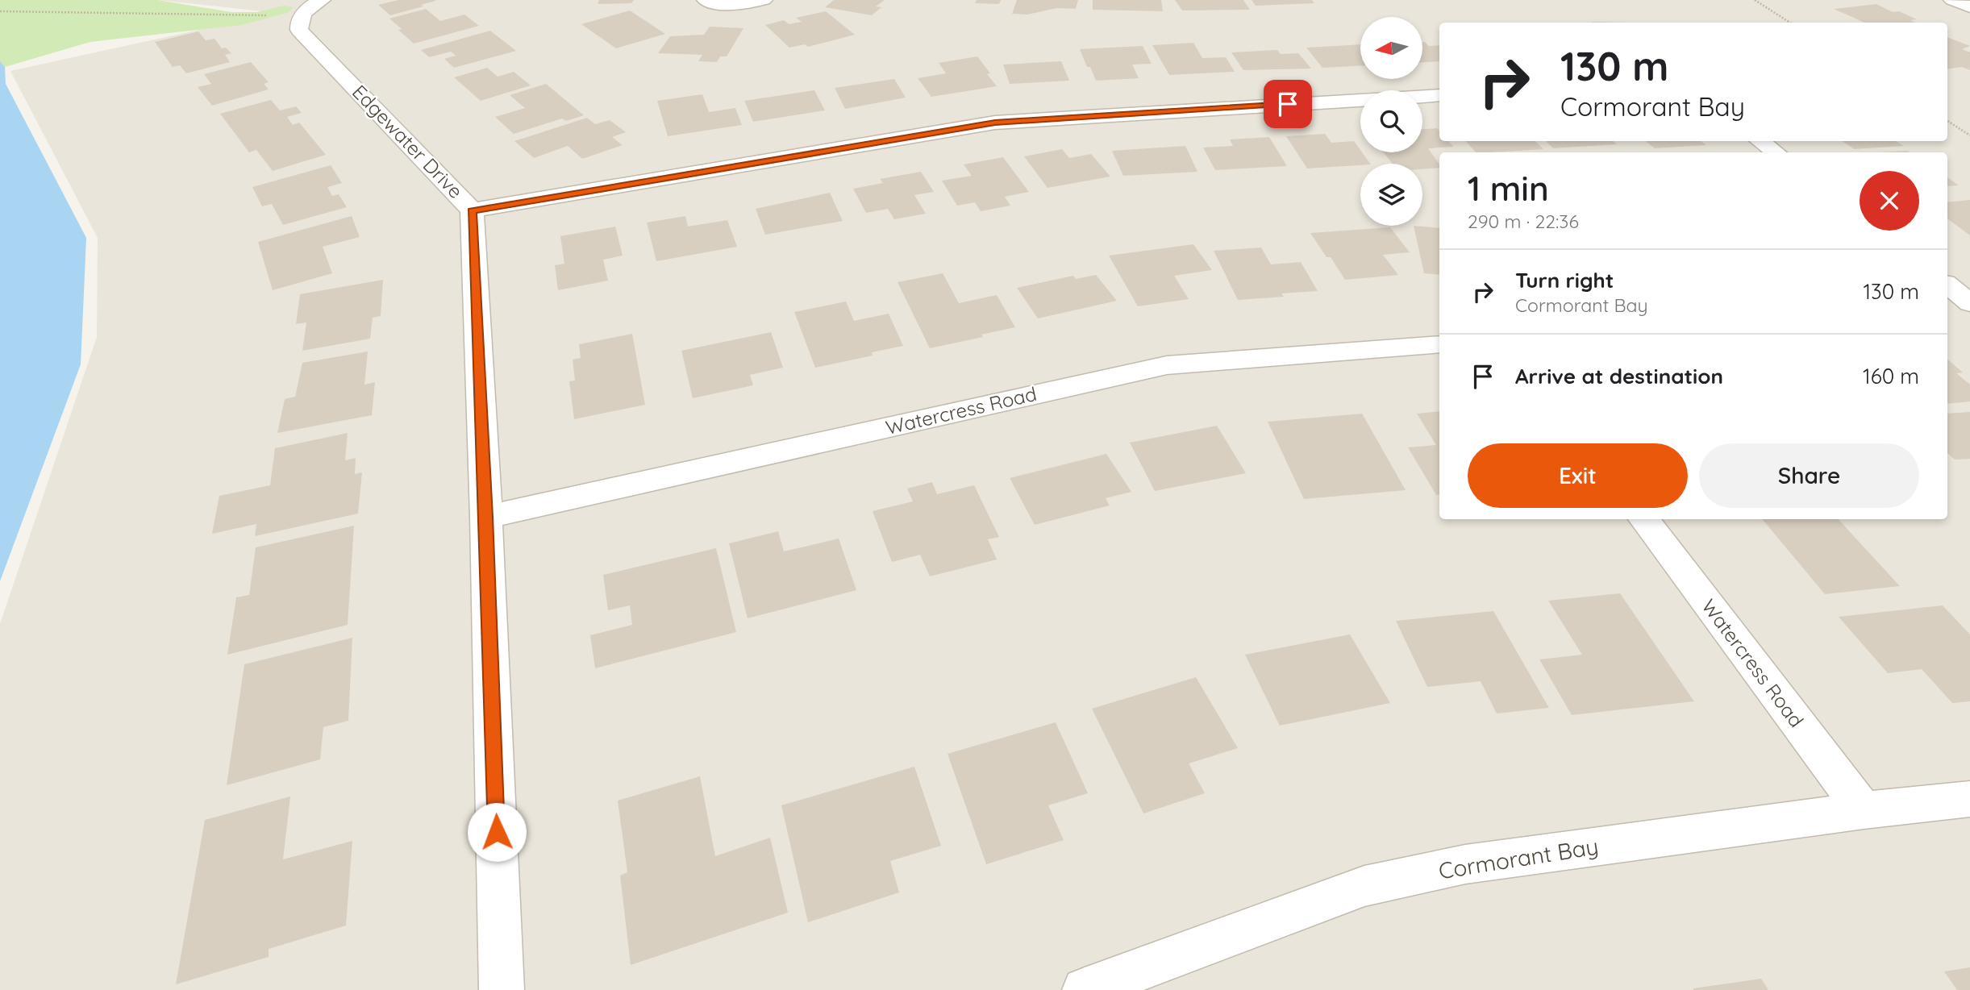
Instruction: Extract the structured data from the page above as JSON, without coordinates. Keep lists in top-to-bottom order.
{
  "streets": {
    "street": ["Edgewater Drive", "Watercress Road", "Cormorant Bay"]
  },
  "crossings": [
    ["Edgewater Drive", "Watercress Road"],
    ["Watercress Road", "Cormorant Bay"]
  ],
  "north": "left",
  "page": {
    "turn": ["130 m", "Cormorant Bay"],
    "heading": ["1 min", "290 m · 22:36"],
    "list": [
      {
        "name": "Turn right",
        "note": "Cormorant Bay",
        "value": "130 m"
      },
      {
        "name": "Arrive at destination",
        "value": "160 m"
      }
    ],
    "buttons": ["Exit", "Share"]
  }
}
